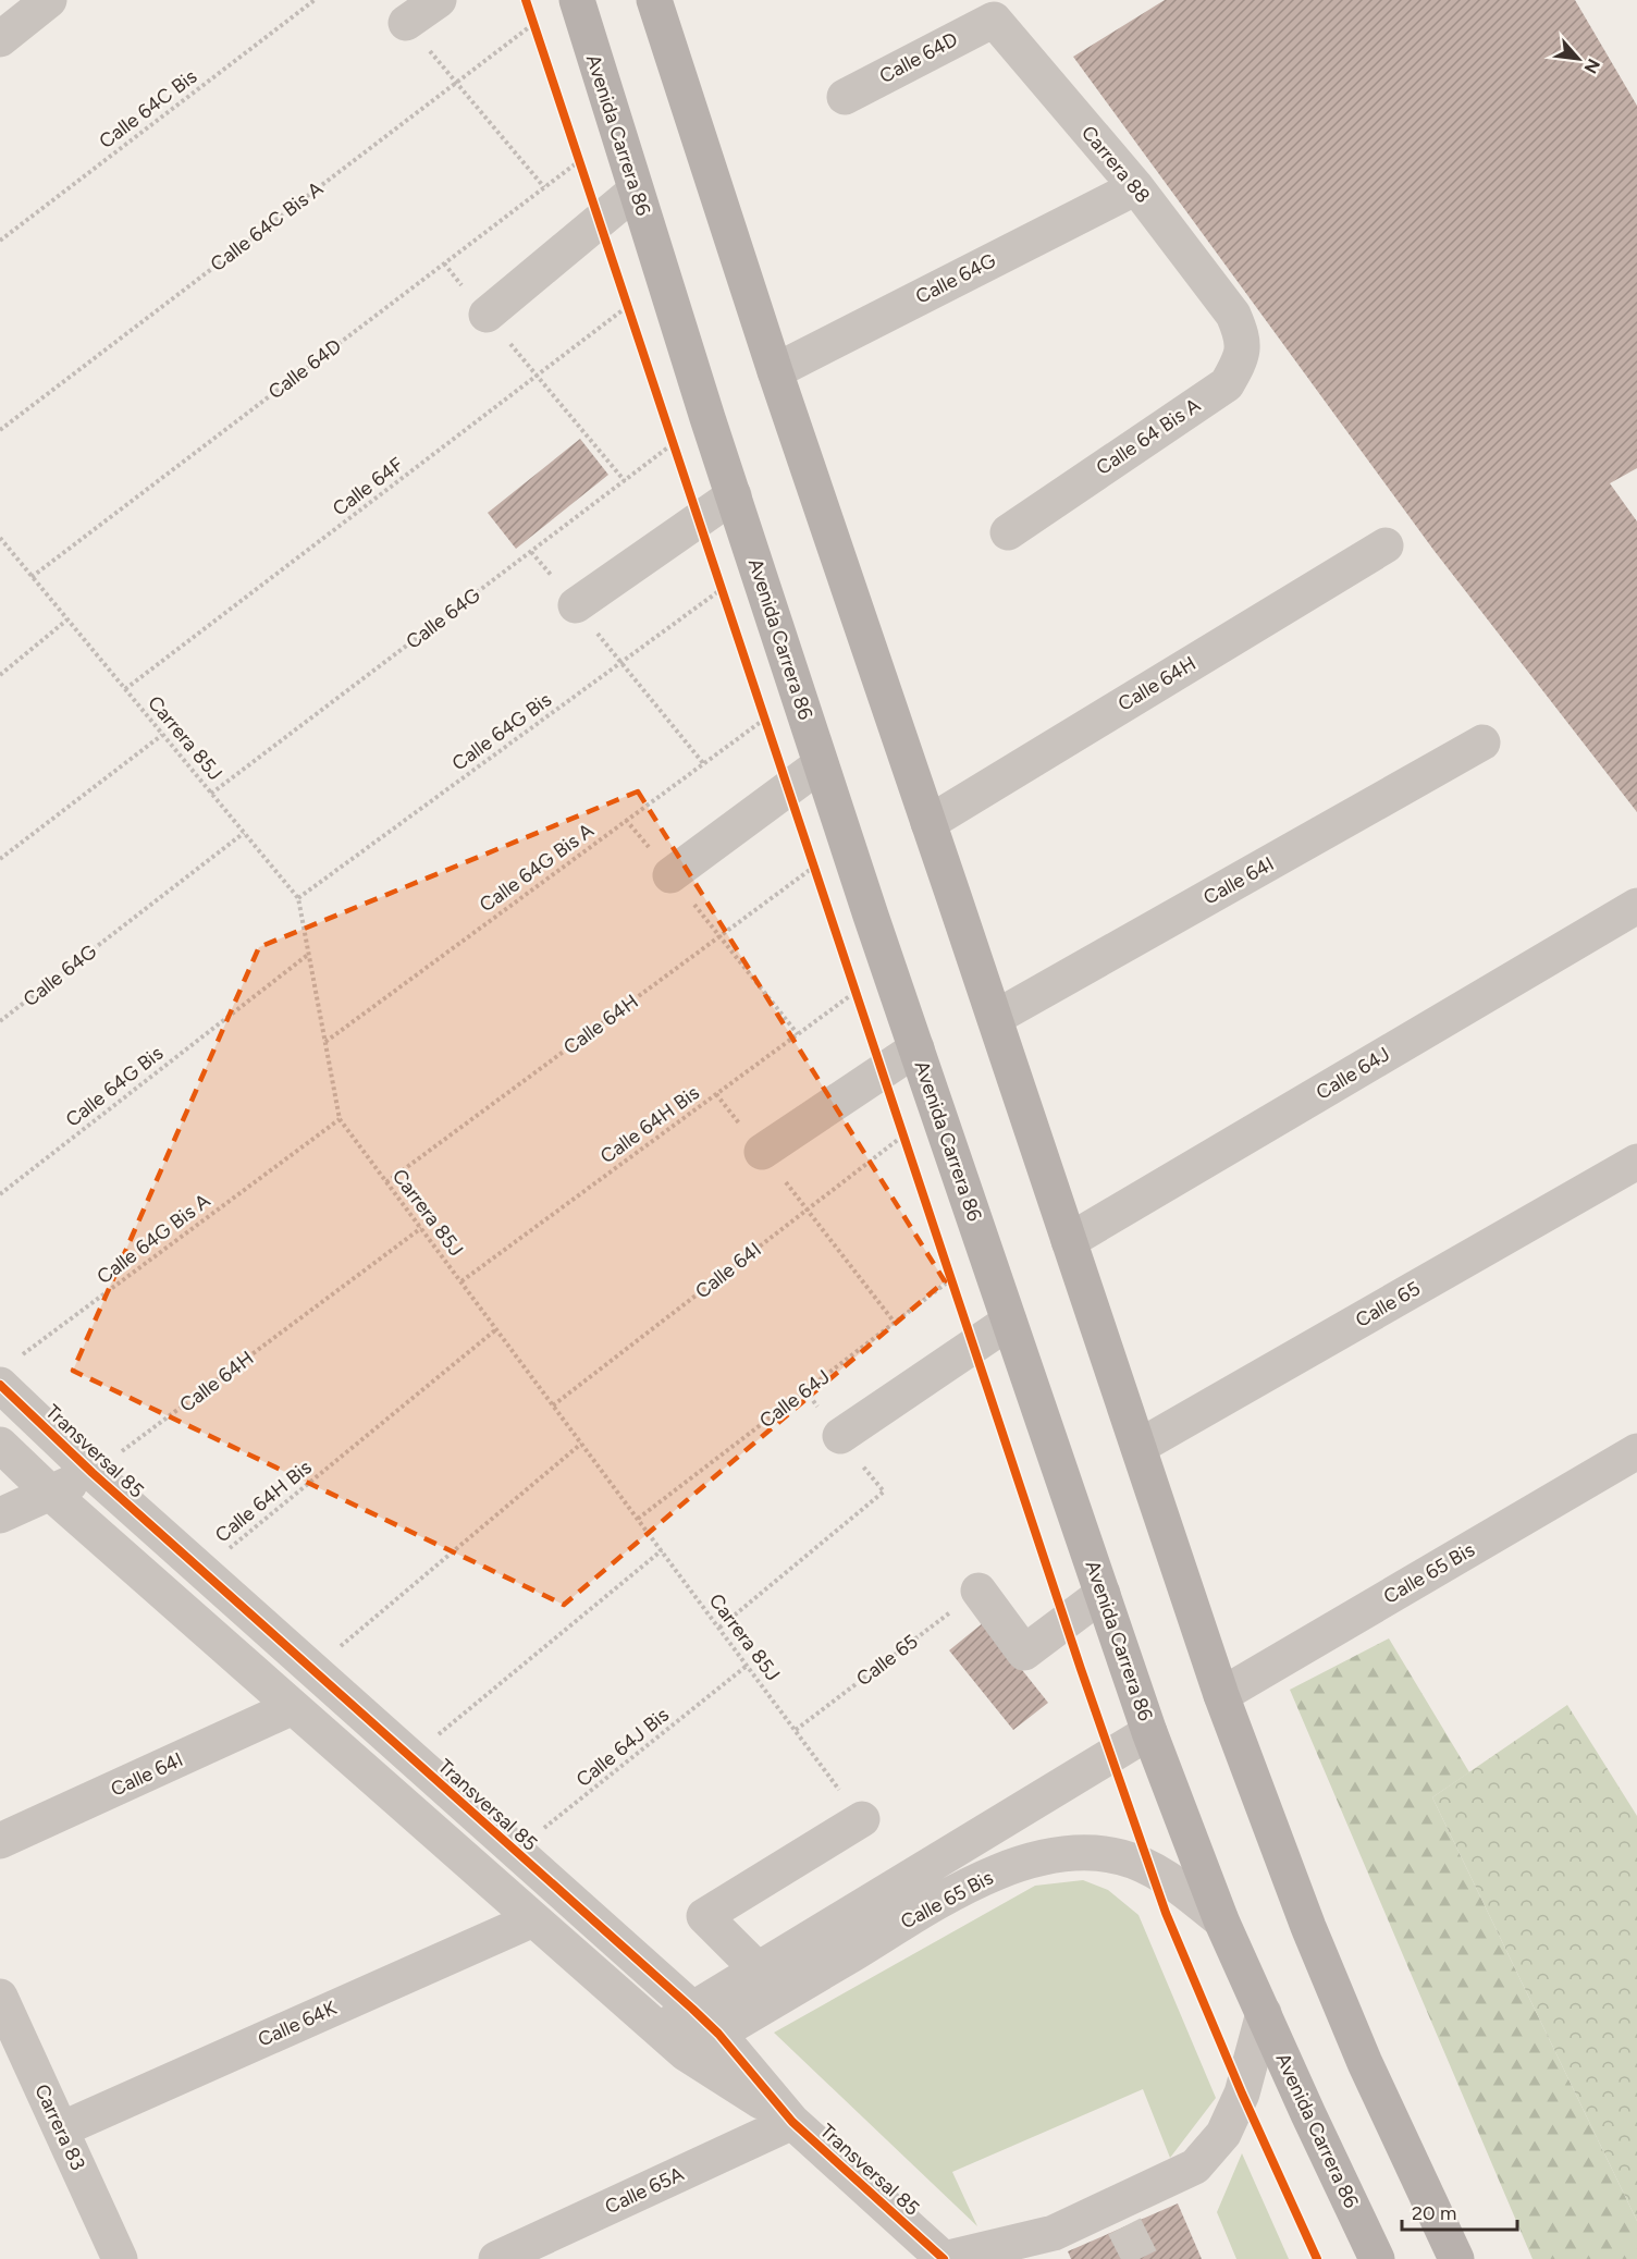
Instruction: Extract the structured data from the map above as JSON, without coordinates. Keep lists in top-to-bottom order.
{
  "streets": {
    "main road": ["Avenida Carrera 86"],
    "street": [
      "Calle 64D",
      "Carrera 88",
      "Calle 64G",
      "Calle 64 Bis A",
      "Calle 64H",
      "Calle 64I",
      "Calle 64J",
      "Calle 65",
      "Transversal 85",
      "Calle 65 Bis",
      "Calle 64K",
      "Carrera 83",
      "Calle 65A"
    ],
    "path": [
      "Calle 64C Bis",
      "Calle 64C Bis A",
      "Calle 64F",
      "Calle 64G Bis",
      "Carrera 85J",
      "Calle 64G Bis A",
      "Calle 64H Bis",
      "Calle 64J Bis"
    ]
  },
  "crossings": [
    ["Calle 64D", "Carrera 88"],
    ["Calle 64D", "Carrera 85J"],
    ["Avenida Carrera 86", "Calle 65 Bis"],
    ["Carrera 88", "Calle 64G"],
    ["Carrera 88", "Calle 64 Bis A"],
    ["Calle 64G", "Carrera 85J"],
    ["Calle 64F", "Carrera 85J"],
    ["Calle 64H", "Carrera 85J"],
    ["Calle 64H", "Transversal 85"],
    ["Calle 64G Bis", "Carrera 85J"],
    ["Carrera 85J", "Calle 64G Bis A"],
    ["Carrera 85J", "Calle 64I"],
    ["Carrera 85J", "Calle 64J"],
    ["Carrera 85J", "Calle 64H Bis"],
    ["Carrera 85J", "Calle 65"],
    ["Carrera 85J", "Calle 64J Bis"],
    ["Calle 64G Bis A", "Transversal 85"],
    ["Calle 64I", "Transversal 85"],
    ["Calle 64H Bis", "Transversal 85"],
    ["Transversal 85", "Calle 65 Bis"],
    ["Transversal 85", "Calle 64J Bis"],
    ["Transversal 85", "Calle 64K"],
    ["Transversal 85", "Calle 65A"],
    ["Calle 64K", "Carrera 83"]
  ],
  "scale_bar": "20 m",
  "north": "bottom right"
}
